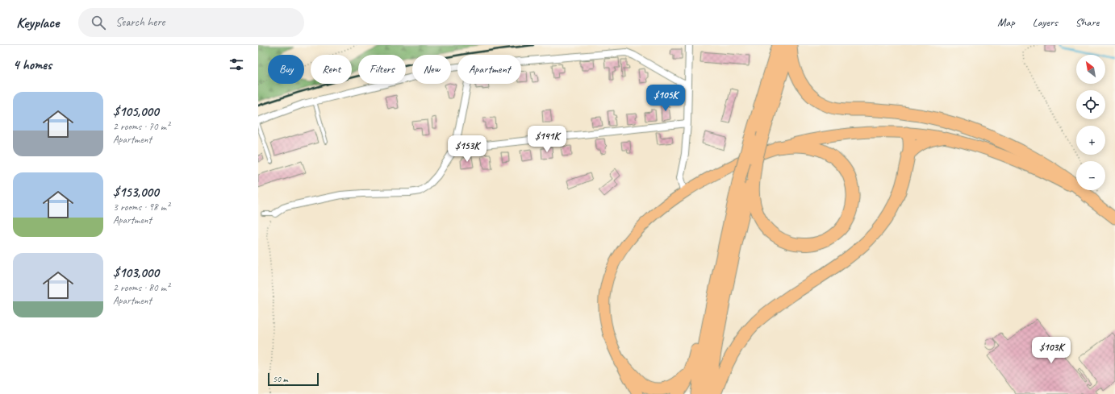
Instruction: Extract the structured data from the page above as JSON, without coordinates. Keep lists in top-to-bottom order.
{
  "scale_bar": "50 m",
  "north": "top left",
  "page": {
    "header": "Keyplace",
    "search": "Search here",
    "nav": ["Map", "Layers", "Share"],
    "heading": "4 homes",
    "map_buttons": ["+", "−"],
    "chip": [
      "Buy",
      "Rent",
      "Filters",
      "New",
      "Apartment"
    ],
    "list": [
      {
        "name": "$105,000",
        "note": "2 rooms · 70 m² · Apartment"
      },
      {
        "name": "$153,000",
        "note": "3 rooms · 98 m² · Apartment"
      },
      {
        "name": "$103,000",
        "note": "2 rooms · 80 m² · Apartment"
      }
    ],
    "price": [
      "$105K",
      "$141K",
      "$153K",
      "$103K"
    ],
    "scale": "50 m"
  }
}
